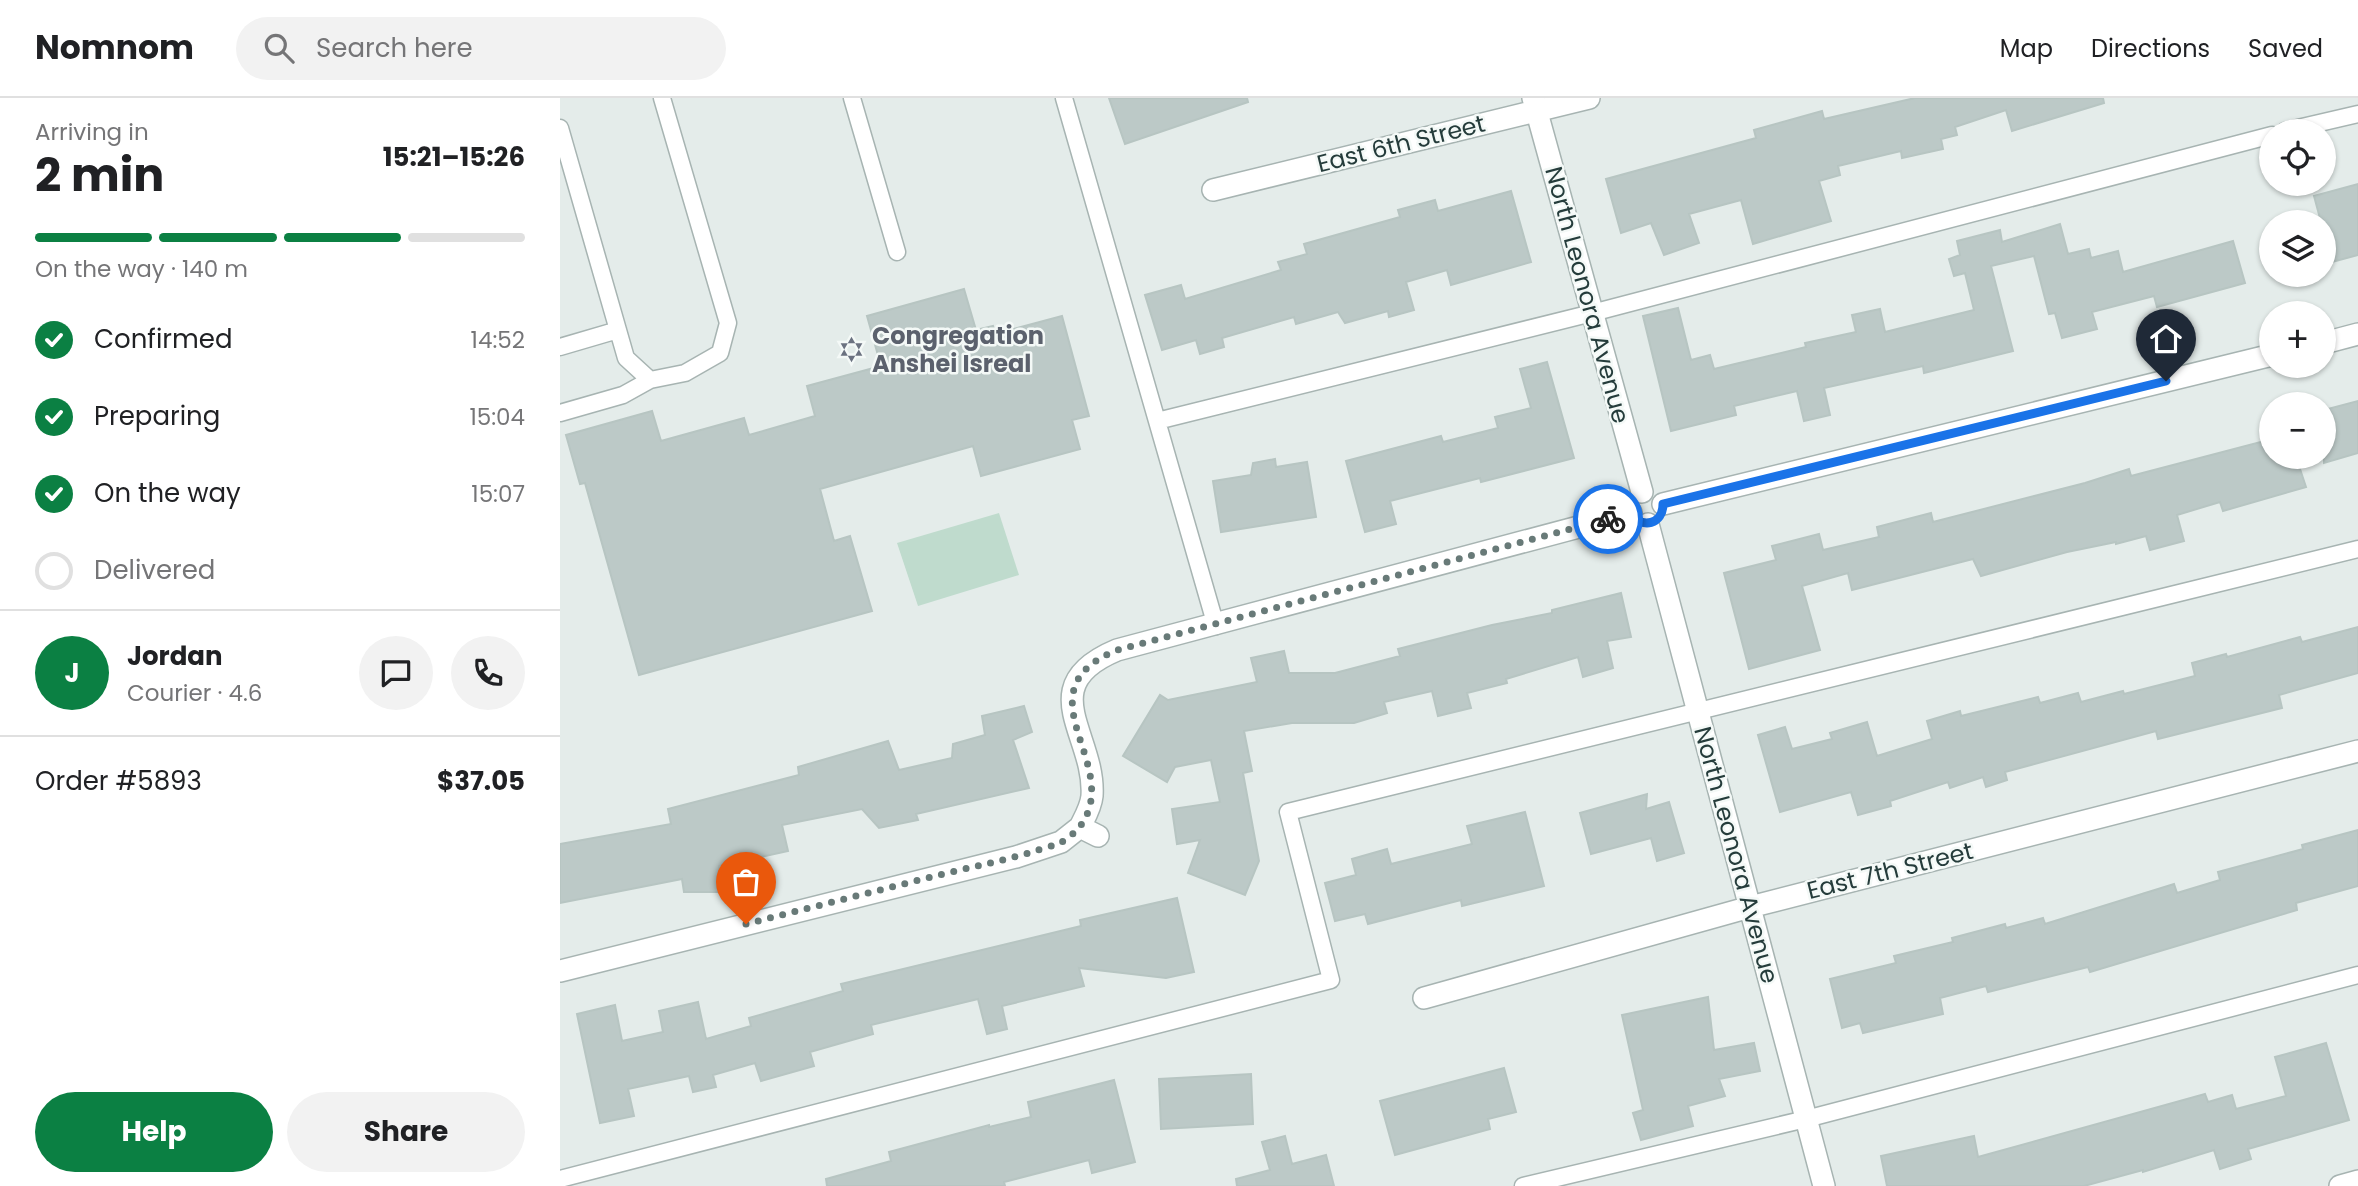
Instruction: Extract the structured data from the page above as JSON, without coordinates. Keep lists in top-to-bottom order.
{
  "streets": {
    "street": ["East 6th Street", "North Leonora Avenue", "East 7th Street"]
  },
  "crossings": [
    ["East 6th Street", "North Leonora Avenue"],
    ["North Leonora Avenue", "East 7th Street"]
  ],
  "places": {
    "synagogue": ["Congregation Anshei Isreal"]
  },
  "page": {
    "header": "Nomnom",
    "search": "Search here",
    "nav": ["Map", "Directions", "Saved"],
    "heading": ["2 min", "Arriving in", "15:21–15:26"],
    "panel": [
      "Jordan",
      "Courier · 4.6",
      "Order #5893",
      "$37.05"
    ],
    "map_buttons": ["+", "−"],
    "bar": "On the way · 140 m",
    "list": [
      ["Confirmed", "14:52"],
      ["Preparing", "15:04"],
      ["On the way", "15:07"],
      "Delivered"
    ],
    "round": "J",
    "buttons": ["Help", "Share"]
  }
}
